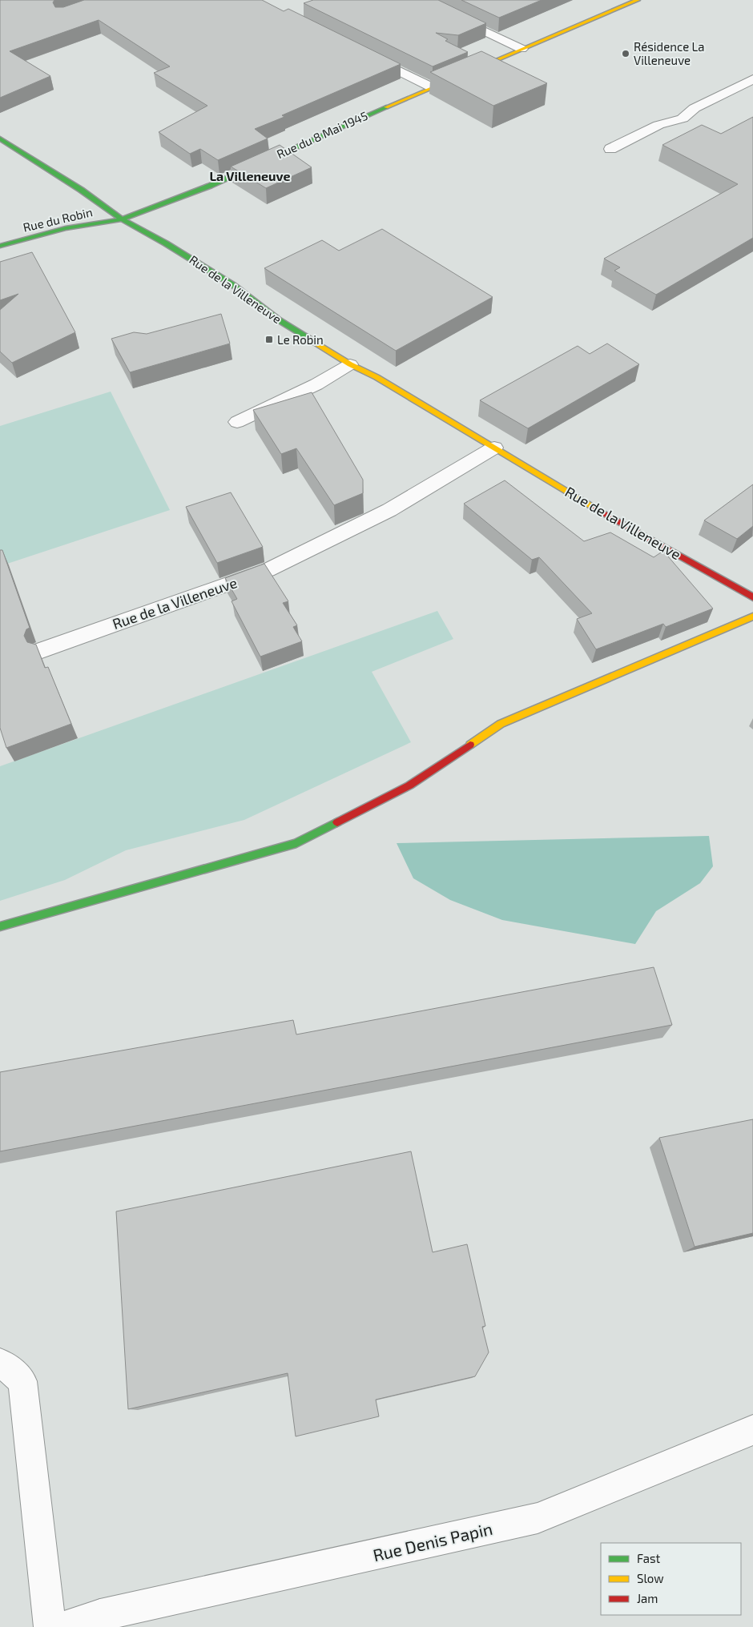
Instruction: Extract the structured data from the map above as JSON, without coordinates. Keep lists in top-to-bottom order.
{
  "streets": {
    "street": [
      "Rue du 8 Mai 1945",
      "Rue du Robin",
      "Rue de la Villeneuve",
      "Rue Denis Papin"
    ]
  },
  "crossings": [
    ["Rue du 8 Mai 1945", "Rue du Robin"],
    ["Rue du 8 Mai 1945", "Rue de la Villeneuve"],
    ["Rue du Robin", "Rue de la Villeneuve"]
  ],
  "districts": ["La Villeneuve"],
  "places": {
    "other": ["Résidence La Villeneuve"],
    "transit": ["Le Robin"]
  },
  "legend": ["Fast", "Slow", "Jam"]
}
